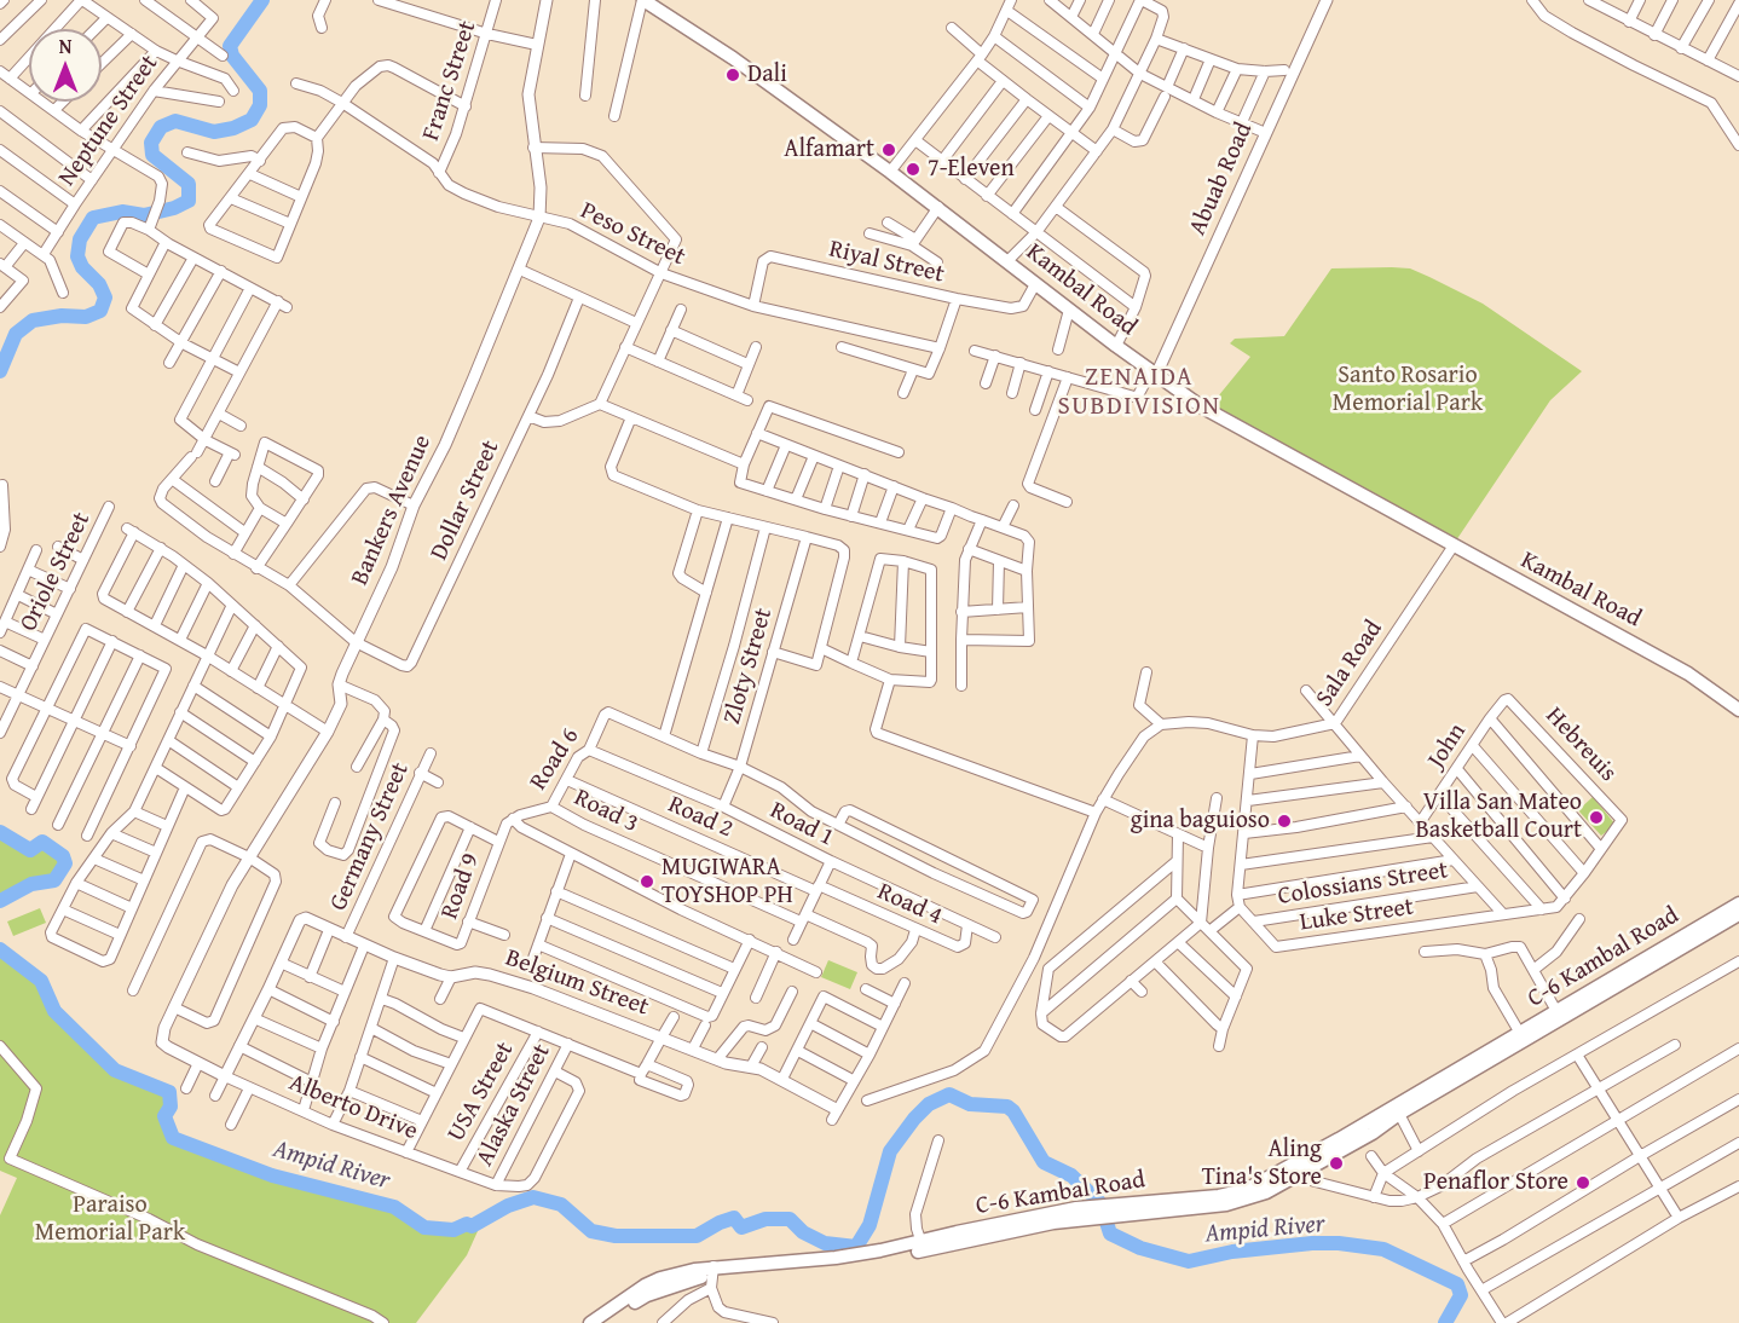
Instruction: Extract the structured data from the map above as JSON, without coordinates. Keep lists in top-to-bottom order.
{
  "streets": {
    "main road": ["Kambal Road", "C-6 Kambal Road"],
    "street": [
      "Franc Street",
      "Neptune Street",
      "Abuab Road",
      "Peso Street",
      "Riyal Street",
      "Dollar Street",
      "Bankers Avenue",
      "Oriole Street",
      "Sala Road",
      "Zloty Street",
      "Hebreuis",
      "John",
      "Road 6",
      "Road 3",
      "Road 2",
      "Road 1",
      "Germany Street",
      "Colossians Street",
      "Road 9",
      "Road 4",
      "Luke Street",
      "Belgium Street",
      "USA Street",
      "Alaska Street",
      "Alberto Drive"
    ]
  },
  "crossings": [
    ["Franc Street", "Peso Street"],
    ["Abuab Road", "Kambal Road"],
    ["Peso Street", "Riyal Street"],
    ["Peso Street", "Bankers Avenue"],
    ["Riyal Street", "Kambal Road"],
    ["Kambal Road", "Sala Road"],
    ["Dollar Street", "Bankers Avenue"],
    ["Bankers Avenue", "Alberto Drive"],
    ["Zloty Street", "Road 1"],
    ["Hebreuis", "John"],
    ["Hebreuis", "Luke Street"],
    ["Road 6", "Road 3"],
    ["Road 6", "Road 2"],
    ["Road 6", "Road 1"],
    ["Road 3", "Road 4"],
    ["Road 2", "Road 4"],
    ["Road 1", "Road 4"],
    ["Germany Street", "Belgium Street"],
    ["Colossians Street", "Luke Street"],
    ["USA Street", "Alberto Drive"],
    ["Alaska Street", "Alberto Drive"]
  ],
  "districts": ["ZENAIDA SUBDIVISION"],
  "water": ["Ampid River"],
  "parks": ["Santo Rosario Memorial Park", "Paraiso Memorial Park"],
  "places": [
    "Dali",
    "Alfamart",
    "7-Eleven",
    "Villa San Mateo Basketball Court",
    "gina baguioso",
    "MUGIWARA TOYSHOP PH",
    "Aling Tina's Store",
    "Penaflor Store"
  ],
  "north": "top"
}
